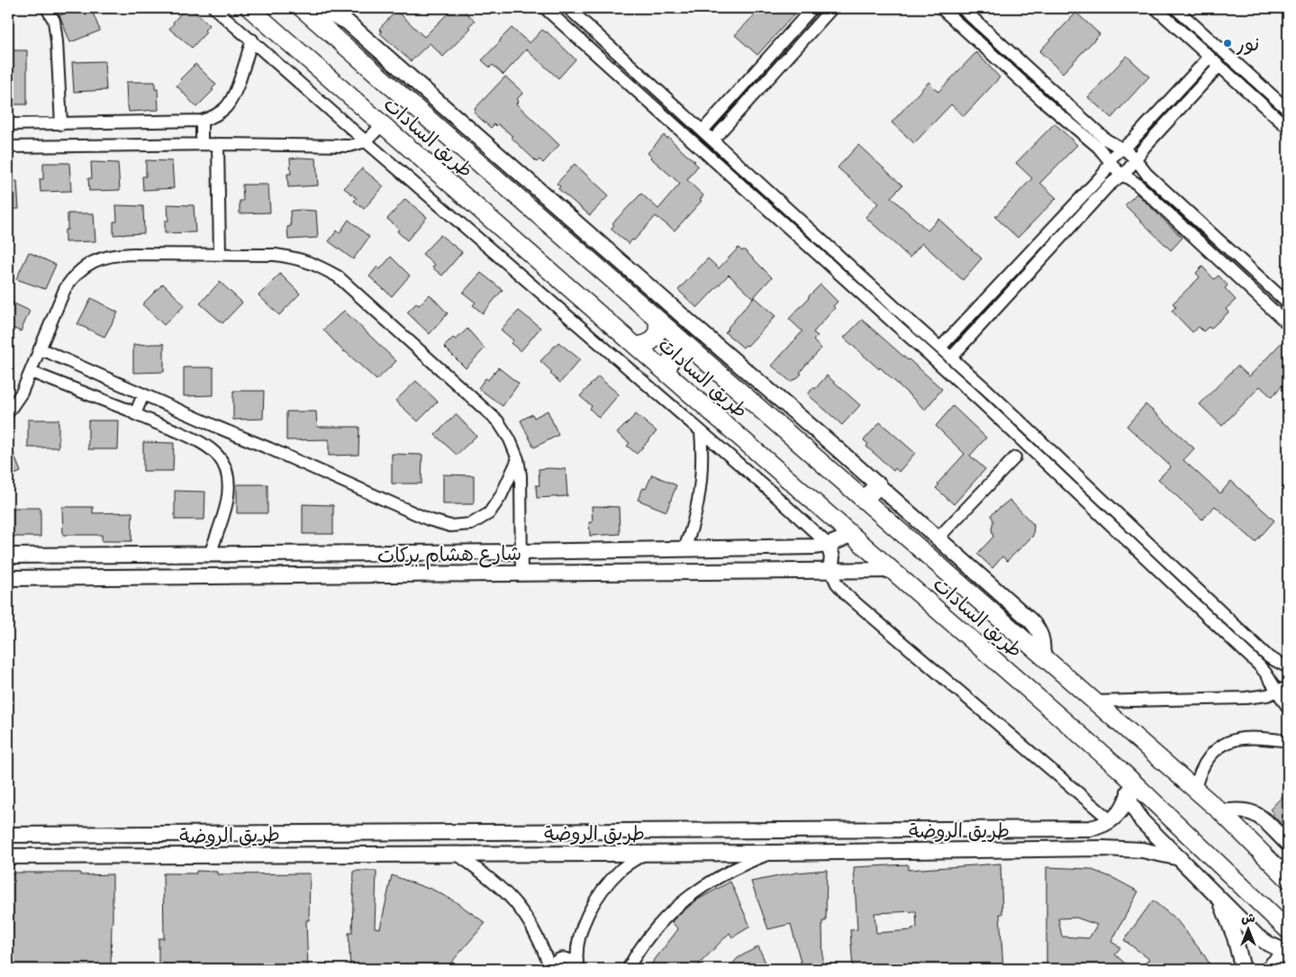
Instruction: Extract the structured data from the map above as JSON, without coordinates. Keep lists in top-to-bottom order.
{
  "streets": {
    "main road": ["طريق السادات"],
    "street": ["شارع هشام بركات", "طريق الروضة"]
  },
  "crossings": [
    ["طريق السادات", "شارع هشام بركات"]
  ],
  "places": ["نور"],
  "north": "top"
}
